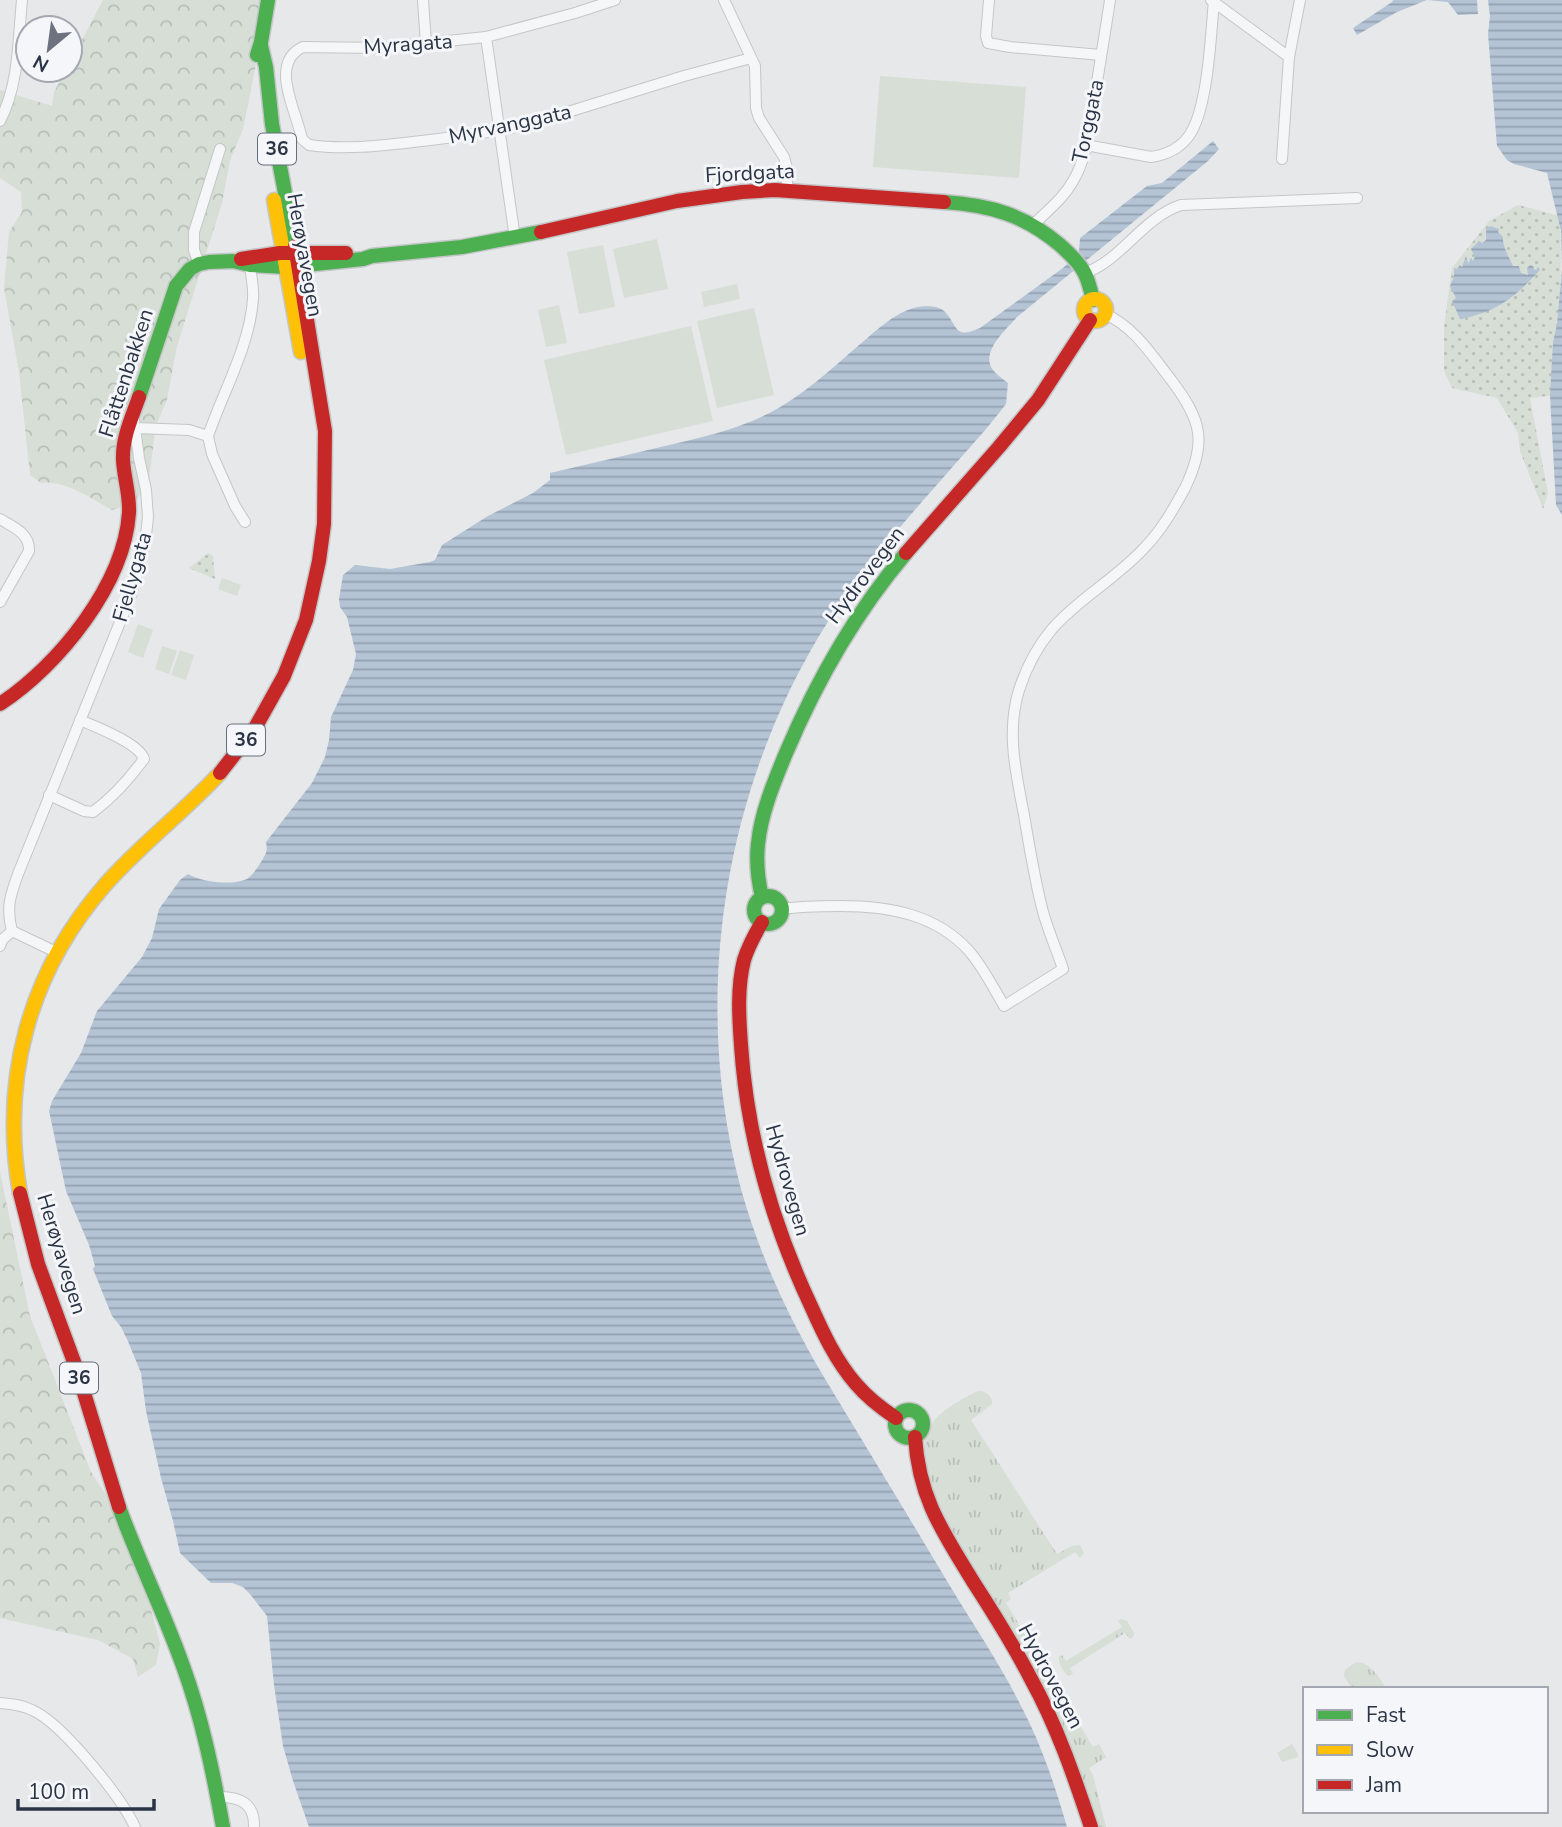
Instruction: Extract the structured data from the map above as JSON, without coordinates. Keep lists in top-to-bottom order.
{
  "streets": {
    "main road": [
      "36",
      "Fjordgata",
      "Herøyavegen",
      "Flåttenbakken",
      "Hydrovegen"
    ],
    "street": [
      "Myragata",
      "Torggata",
      "Myrvanggata",
      "Fjellygata"
    ]
  },
  "crossings": [
    ["Myragata", "Myrvanggata"],
    ["Torggata", "Fjordgata"],
    ["Fjordgata", "Herøyavegen"],
    ["Herøyavegen", "Fjellygata"],
    ["Flåttenbakken", "Fjellygata"]
  ],
  "legend": ["Fast", "Slow", "Jam"],
  "scale_bar": "100 m",
  "north": "bottom left"
}
